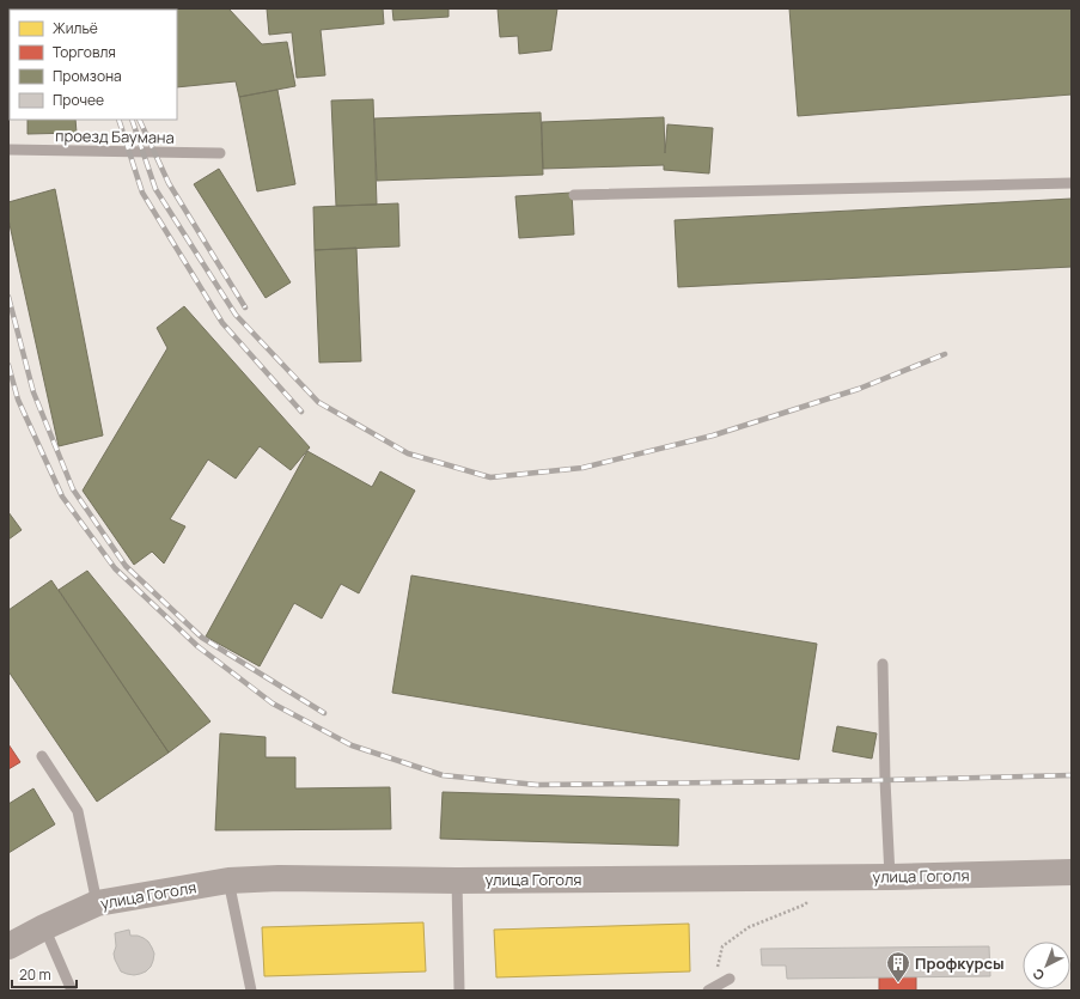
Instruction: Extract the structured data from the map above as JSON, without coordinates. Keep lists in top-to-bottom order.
{
  "streets": {
    "main road": ["улица Гоголя"],
    "lane": ["проезд Баумана"]
  },
  "places": {
    "building": ["Профкурсы"]
  },
  "legend": [
    "Жильё",
    "Торговля",
    "Промзона",
    "Прочее"
  ],
  "scale_bar": "20 m",
  "north": "bottom left"
}
